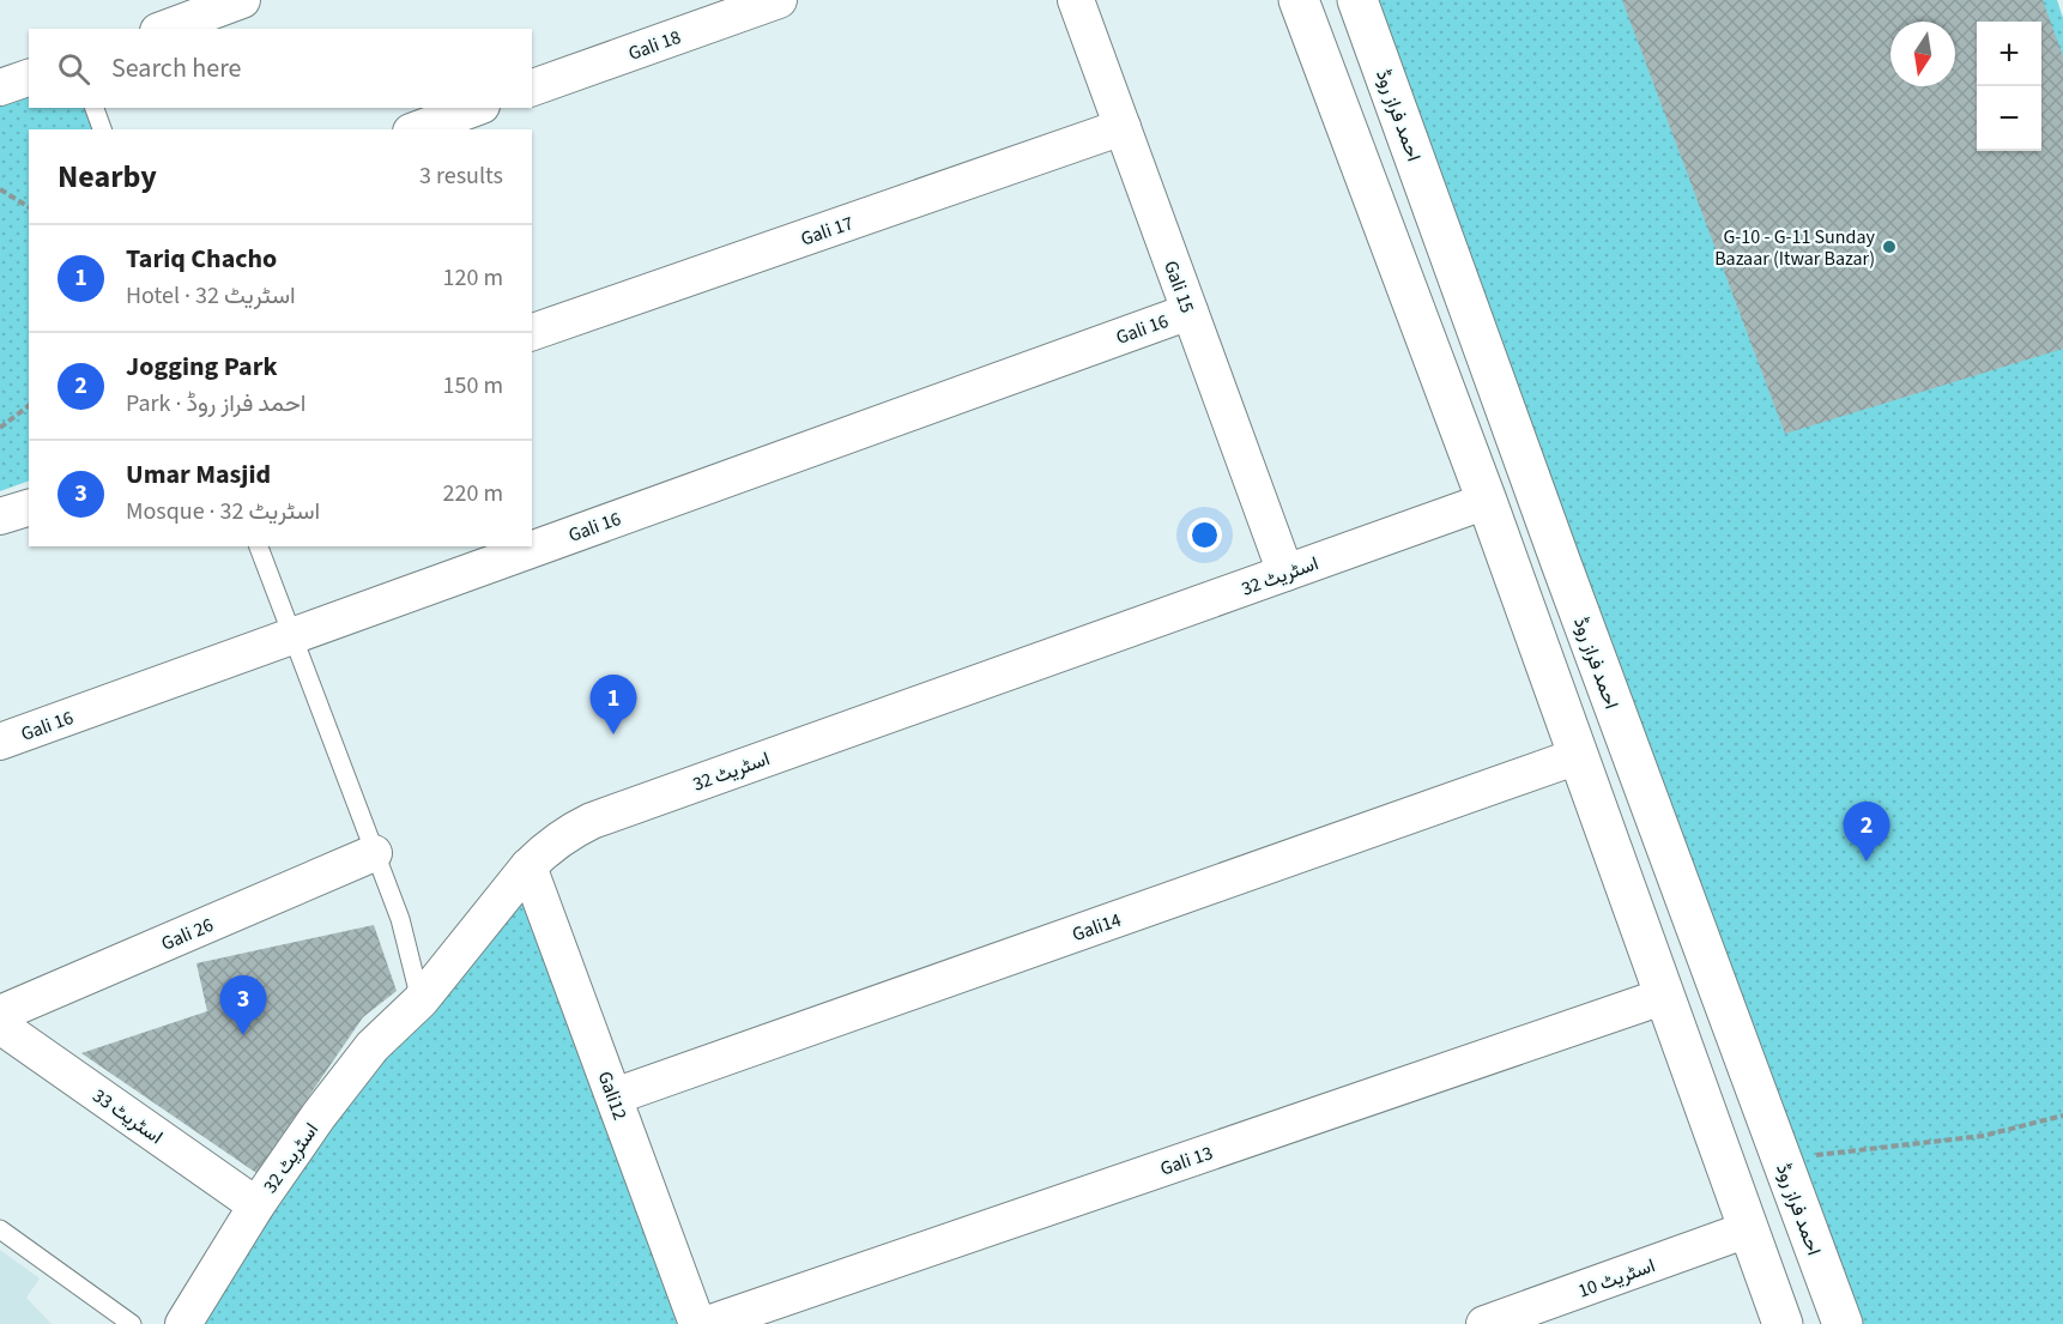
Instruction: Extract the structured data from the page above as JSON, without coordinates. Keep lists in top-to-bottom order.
{
  "streets": {
    "main road": ["احمد فراز روڈ"],
    "street": [
      "Gali 18",
      "Gali 17",
      "Gali 15",
      "Gali 16",
      "اسٹریٹ 32",
      "Gali14",
      "Gali 26",
      "Gali12",
      "اسٹریٹ 33",
      "Gali 13",
      "اسٹریٹ 10"
    ]
  },
  "crossings": [
    ["Gali 17", "Gali 15"],
    ["Gali 15", "Gali 16"],
    ["Gali 15", "اسٹریٹ 32"],
    ["اسٹریٹ 32", "Gali12"],
    ["اسٹریٹ 32", "اسٹریٹ 33"],
    ["Gali14", "Gali12"]
  ],
  "places": ["G-10 - G-11 Sunday Bazaar (Itwar Bazar)"],
  "north": "bottom",
  "page": {
    "map_buttons": ["+", "−"],
    "search": "Search here",
    "heading": ["Nearby", "3 results"],
    "list": [
      {
        "mark": "1",
        "name": "Tariq Chacho",
        "note": "Hotel · اسٹریٹ 32",
        "value": "120 m"
      },
      {
        "mark": "2",
        "name": "Jogging Park",
        "note": "Park · احمد فراز روڈ",
        "value": "150 m"
      },
      {
        "mark": "3",
        "name": "Umar Masjid",
        "note": "Mosque · اسٹریٹ 32",
        "value": "220 m"
      }
    ],
    "pins": ["1", "2", "3"]
  }
}
